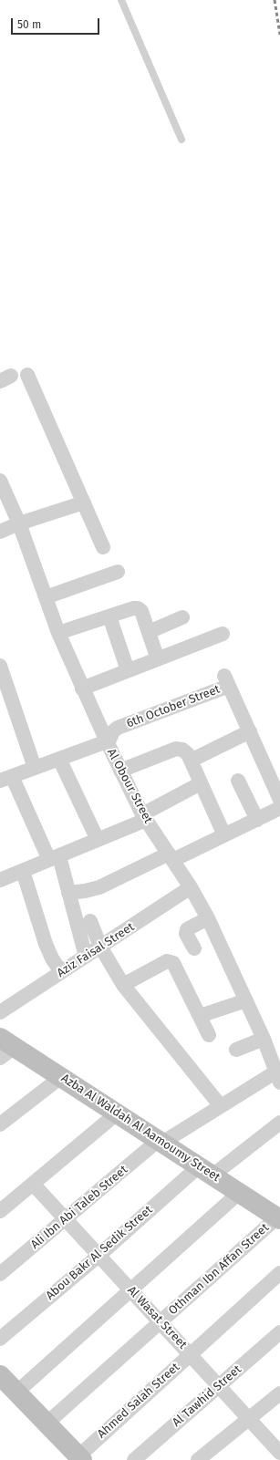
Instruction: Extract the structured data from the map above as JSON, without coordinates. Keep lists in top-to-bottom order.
{
  "streets": {
    "street": [
      "6th October Street",
      "Al Obour Street",
      "Aziz Faisal Street",
      "Azba Al Waldah Al Aamoumy Street",
      "Ali Ibn Abi Taleb Street",
      "Abou Bakr Al Sedik Street",
      "Othman Ibn Affan Street",
      "Al Wasat Street",
      "Al Tawhid Street",
      "Ahmed Salah Street"
    ]
  },
  "crossings": [
    ["6th October Street", "Al Obour Street"],
    ["Al Obour Street", "Aziz Faisal Street"],
    ["Al Obour Street", "Ali Ibn Abi Taleb Street"],
    ["Azba Al Waldah Al Aamoumy Street", "Ali Ibn Abi Taleb Street"],
    ["Azba Al Waldah Al Aamoumy Street", "Abou Bakr Al Sedik Street"],
    ["Azba Al Waldah Al Aamoumy Street", "Othman Ibn Affan Street"],
    ["Ali Ibn Abi Taleb Street", "Al Wasat Street"],
    ["Abou Bakr Al Sedik Street", "Al Wasat Street"],
    ["Othman Ibn Affan Street", "Al Wasat Street"],
    ["Al Wasat Street", "Al Tawhid Street"],
    ["Al Wasat Street", "Ahmed Salah Street"]
  ],
  "scale_bar": "50 m"
}
